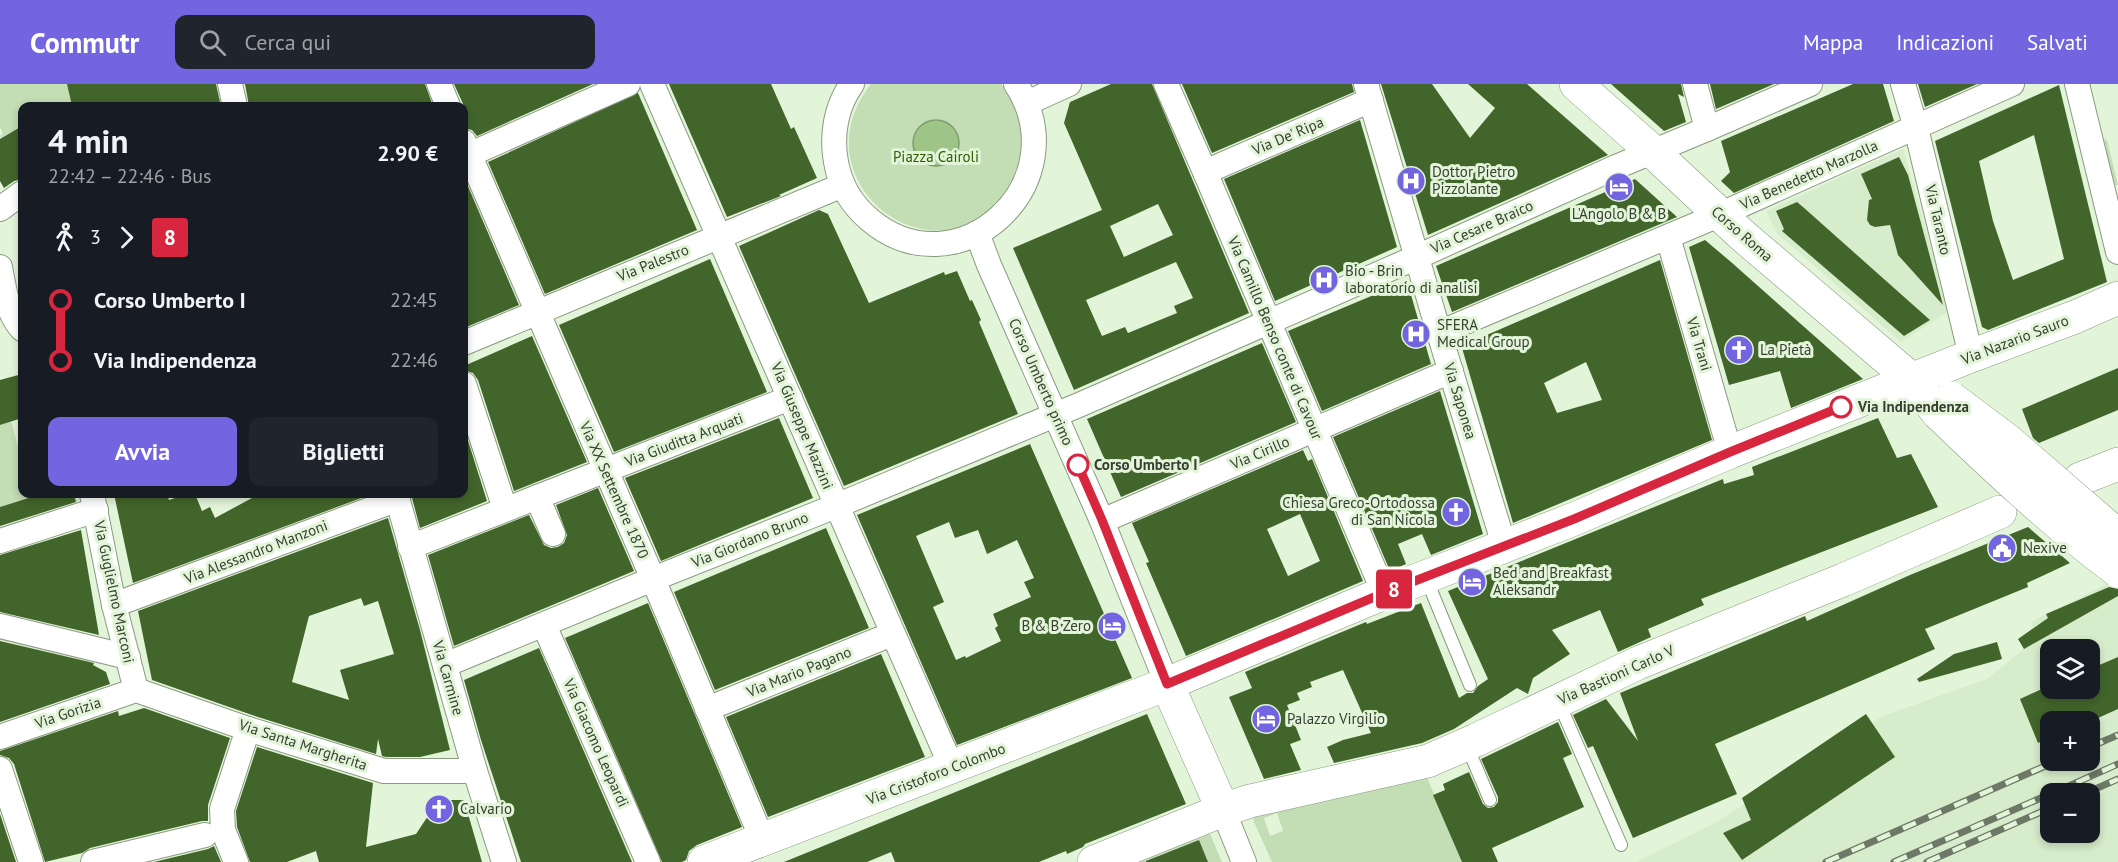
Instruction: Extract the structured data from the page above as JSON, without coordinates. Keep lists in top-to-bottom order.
{
  "streets": {
    "street": [
      "Via De' Ripa",
      "Via Benedetto Marzolla",
      "Via Taranto",
      "Via Cesare Braico",
      "Corso Roma",
      "Via Palestro",
      "Via Camillo Benso conte di Cavour",
      "Via Nazario Sauro",
      "Via Trani",
      "Corso Umberto primo",
      "Via Saponea",
      "Via Giuseppe Mazzini",
      "Via Giuditta Arquati",
      "Via Cirillo",
      "Via XX Settembre 1870",
      "Via Giordano Bruno",
      "Via Alessandro Manzoni",
      "Via Guglielmo Marconi",
      "Via Mario Pagano",
      "Via Bastioni Carlo V",
      "Via Carmine",
      "Via Gorizia",
      "Via Giacomo Leopardi",
      "Via Santa Margherita",
      "Via Cristoforo Colombo"
    ]
  },
  "crossings": [
    ["Via De' Ripa", "Via Camillo Benso conte di Cavour"],
    ["Via De' Ripa", "Via Saponea"],
    ["Via Benedetto Marzolla", "Via Taranto"],
    ["Via Benedetto Marzolla", "Corso Roma"],
    ["Via Benedetto Marzolla", "Via Trani"],
    ["Via Benedetto Marzolla", "Via Saponea"],
    ["Via Taranto", "Via Nazario Sauro"],
    ["Via Cesare Braico", "Corso Roma"],
    ["Via Cesare Braico", "Via Camillo Benso conte di Cavour"],
    ["Via Cesare Braico", "Corso Umberto primo"],
    ["Via Cesare Braico", "Via Saponea"],
    ["Via Cesare Braico", "Via Giordano Bruno"],
    ["Corso Roma", "Via Nazario Sauro"],
    ["Via Palestro", "Via Giuseppe Mazzini"],
    ["Via Palestro", "Via XX Settembre 1870"],
    ["Via Camillo Benso conte di Cavour", "Via Cirillo"],
    ["Corso Umberto primo", "Via Cirillo"],
    ["Corso Umberto primo", "Via Giordano Bruno"],
    ["Corso Umberto primo", "Via Bastioni Carlo V"],
    ["Corso Umberto primo", "Via Cristoforo Colombo"],
    ["Via Saponea", "Via Cirillo"],
    ["Via Giuseppe Mazzini", "Via Giuditta Arquati"],
    ["Via Giuseppe Mazzini", "Via Giordano Bruno"],
    ["Via Giuseppe Mazzini", "Via Mario Pagano"],
    ["Via Giuseppe Mazzini", "Via Cristoforo Colombo"],
    ["Via Giuditta Arquati", "Via XX Settembre 1870"],
    ["Via Giuditta Arquati", "Via Carmine"],
    ["Via XX Settembre 1870", "Via Giordano Bruno"],
    ["Via XX Settembre 1870", "Via Mario Pagano"],
    ["Via XX Settembre 1870", "Via Cristoforo Colombo"],
    ["Via Giordano Bruno", "Via Carmine"],
    ["Via Giordano Bruno", "Via Giacomo Leopardi"],
    ["Via Alessandro Manzoni", "Via Guglielmo Marconi"],
    ["Via Guglielmo Marconi", "Via Gorizia"],
    ["Via Guglielmo Marconi", "Via Santa Margherita"],
    ["Via Carmine", "Via Santa Margherita"],
    ["Via Gorizia", "Via Santa Margherita"]
  ],
  "parks": ["Piazza Cairoli"],
  "places": {
    "hospital": ["Dottor Pietro Pizzolante", "Bio - Brin laboratorio di analisi", "SFERA Medical Group"],
    "hotel": [
      "L'Angolo B & B",
      "Bed and Breakfast Aleksandr",
      "B & B Zero",
      "Palazzo Virgilio"
    ],
    "church": ["La Pietà", "Chiesa Greco-Ortodossa di San Nicola", "Calvario"],
    "other": ["Via Indipendenza", "Corso Umberto I"],
    "public building": ["Nexive"]
  },
  "lines": ["bus line 8"],
  "page": {
    "header": "Commutr",
    "search": "Cerca qui",
    "nav": ["Mappa", "Indicazioni", "Salvati"],
    "on_map": "8",
    "heading": ["4 min", "22:42 – 22:46 · Bus", "2.90 €"],
    "legs": ["3", "8"],
    "list": [
      {
        "name": "Corso Umberto I",
        "value": "22:45"
      },
      {
        "name": "Via Indipendenza",
        "value": "22:46"
      }
    ],
    "buttons": ["Avvia", "Biglietti"],
    "map_buttons": ["+", "−"]
  }
}
